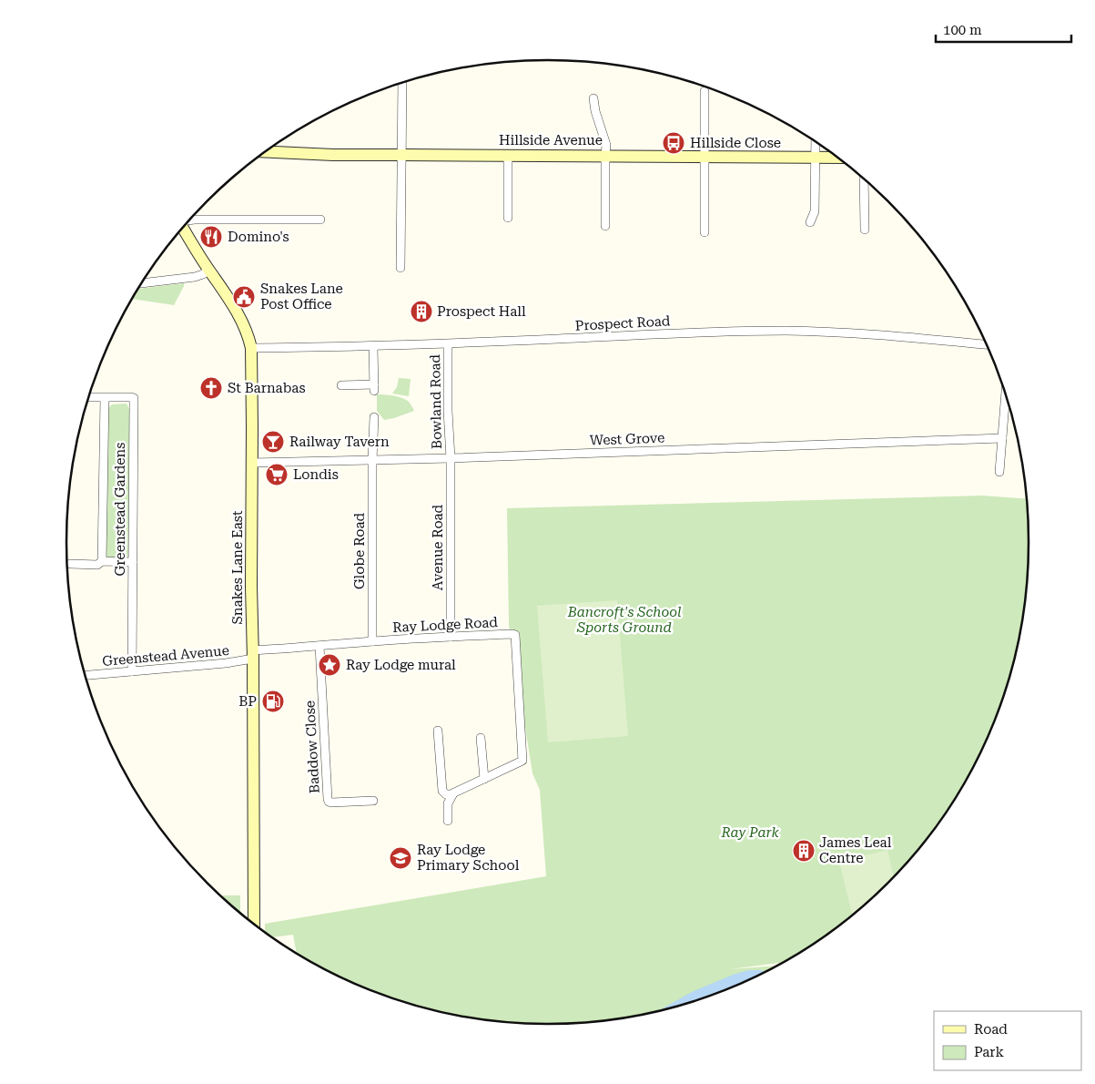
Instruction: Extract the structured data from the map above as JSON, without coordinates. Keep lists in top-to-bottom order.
{
  "streets": {
    "street": [
      "Hillside Avenue",
      "Prospect Road",
      "Bowland Road",
      "West Grove",
      "Greenstead Gardens",
      "Avenue Road",
      "Globe Road",
      "Snakes Lane East",
      "Ray Lodge Road",
      "Greenstead Avenue",
      "Baddow Close"
    ]
  },
  "crossings": [
    ["Prospect Road", "Bowland Road"],
    ["Prospect Road", "Snakes Lane East"],
    ["Bowland Road", "West Grove"],
    ["Bowland Road", "Avenue Road"],
    ["West Grove", "Avenue Road"],
    ["West Grove", "Globe Road"],
    ["West Grove", "Snakes Lane East"],
    ["Greenstead Gardens", "Greenstead Avenue"],
    ["Avenue Road", "Ray Lodge Road"],
    ["Globe Road", "Ray Lodge Road"],
    ["Snakes Lane East", "Ray Lodge Road"],
    ["Snakes Lane East", "Greenstead Avenue"],
    ["Ray Lodge Road", "Greenstead Avenue"],
    ["Ray Lodge Road", "Baddow Close"]
  ],
  "parks": ["Bancroft's School Sports Ground", "Ray Park"],
  "places": {
    "bus stop": ["Hillside Close"],
    "restaurant": ["Domino's"],
    "public building": ["Snakes Lane Post Office"],
    "building": ["Prospect Hall", "James Leal Centre"],
    "church": ["St Barnabas"],
    "bar": ["Railway Tavern"],
    "supermarket": ["Londis"],
    "place": ["Ray Lodge mural"],
    "fuel station": ["BP"],
    "school or university": ["Ray Lodge Primary School"]
  },
  "legend": ["Road", "Park"],
  "scale_bar": "100 m"
}
